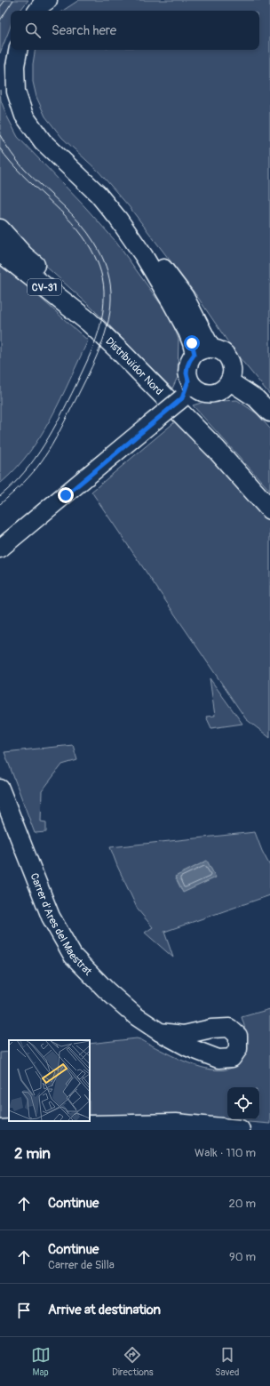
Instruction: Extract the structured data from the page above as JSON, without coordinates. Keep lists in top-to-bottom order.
{
  "streets": {
    "main road": ["CV-31", "Distribuïdor Nord"],
    "street": ["Carrer d'Ares del Maestrat"]
  },
  "page": {
    "search": "Search here",
    "heading": ["2 min", "Walk · 110 m"],
    "list": [
      ["Continue", "20 m"],
      ["Continue", "Carrer de Silla", "90 m"],
      "Arrive at destination"
    ],
    "nav": ["Map", "Directions", "Saved"]
  }
}
